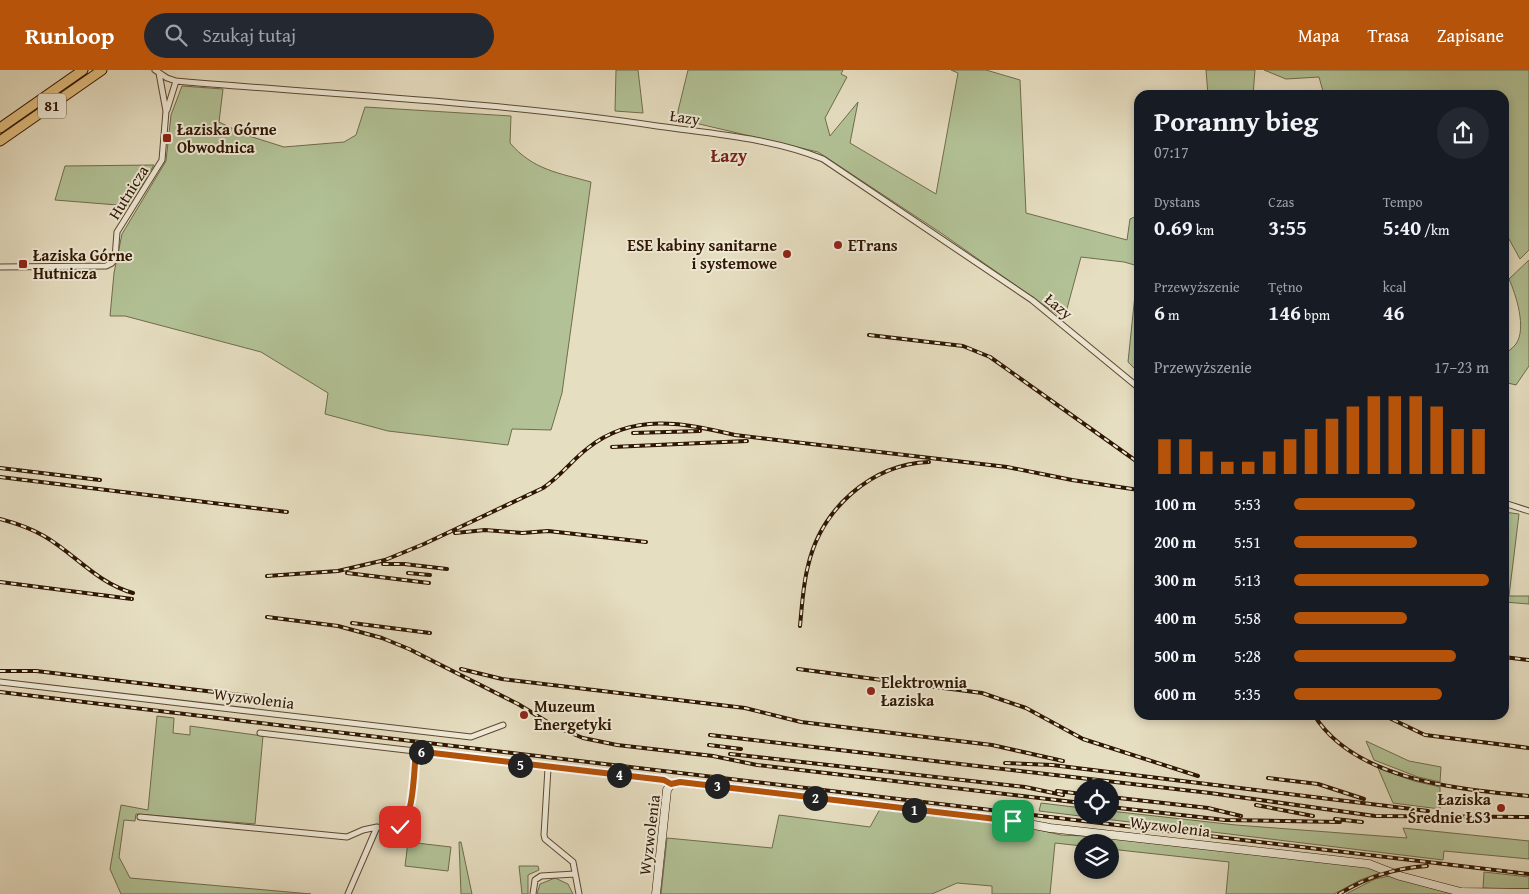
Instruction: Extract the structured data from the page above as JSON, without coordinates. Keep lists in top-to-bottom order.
{
  "streets": {
    "main road": ["81"],
    "street": ["Łazy", "Hutnicza", "Wyzwolenia"]
  },
  "districts": ["Łazy"],
  "places": {
    "transit": ["Łaziska Górne Obwodnica", "Łaziska Górne Hutnicza"],
    "other": [
      "ETrans",
      "ESE kabiny sanitarne i systemowe",
      "Elektrownia Łaziska",
      "Muzeum Energetyki",
      "Łaziska Średnie ŁS3"
    ]
  },
  "page": {
    "header": "Runloop",
    "search": "Szukaj tutaj",
    "nav": ["Mapa", "Trasa", "Zapisane"],
    "heading": ["Poranny bieg", "07:17"],
    "stats": [
      ["Dystans", "0.69 km"],
      ["Czas", "3:55"],
      ["Tempo", "5:40 /km"],
      ["Przewyższenie", "6 m"],
      ["Tętno", "146 bpm"],
      ["kcal", "46"]
    ],
    "chart": ["Przewyższenie", "17–23 m"],
    "list": [
      {
        "name": "100 m",
        "note": "5:53"
      },
      {
        "name": "200 m",
        "note": "5:51"
      },
      {
        "name": "300 m",
        "note": "5:13"
      },
      {
        "name": "400 m",
        "note": "5:58"
      },
      {
        "name": "500 m",
        "note": "5:28"
      },
      {
        "name": "600 m",
        "note": "5:35"
      }
    ],
    "pins": [
      "6",
      "5",
      "4",
      "3",
      "2",
      "1"
    ]
  }
}
